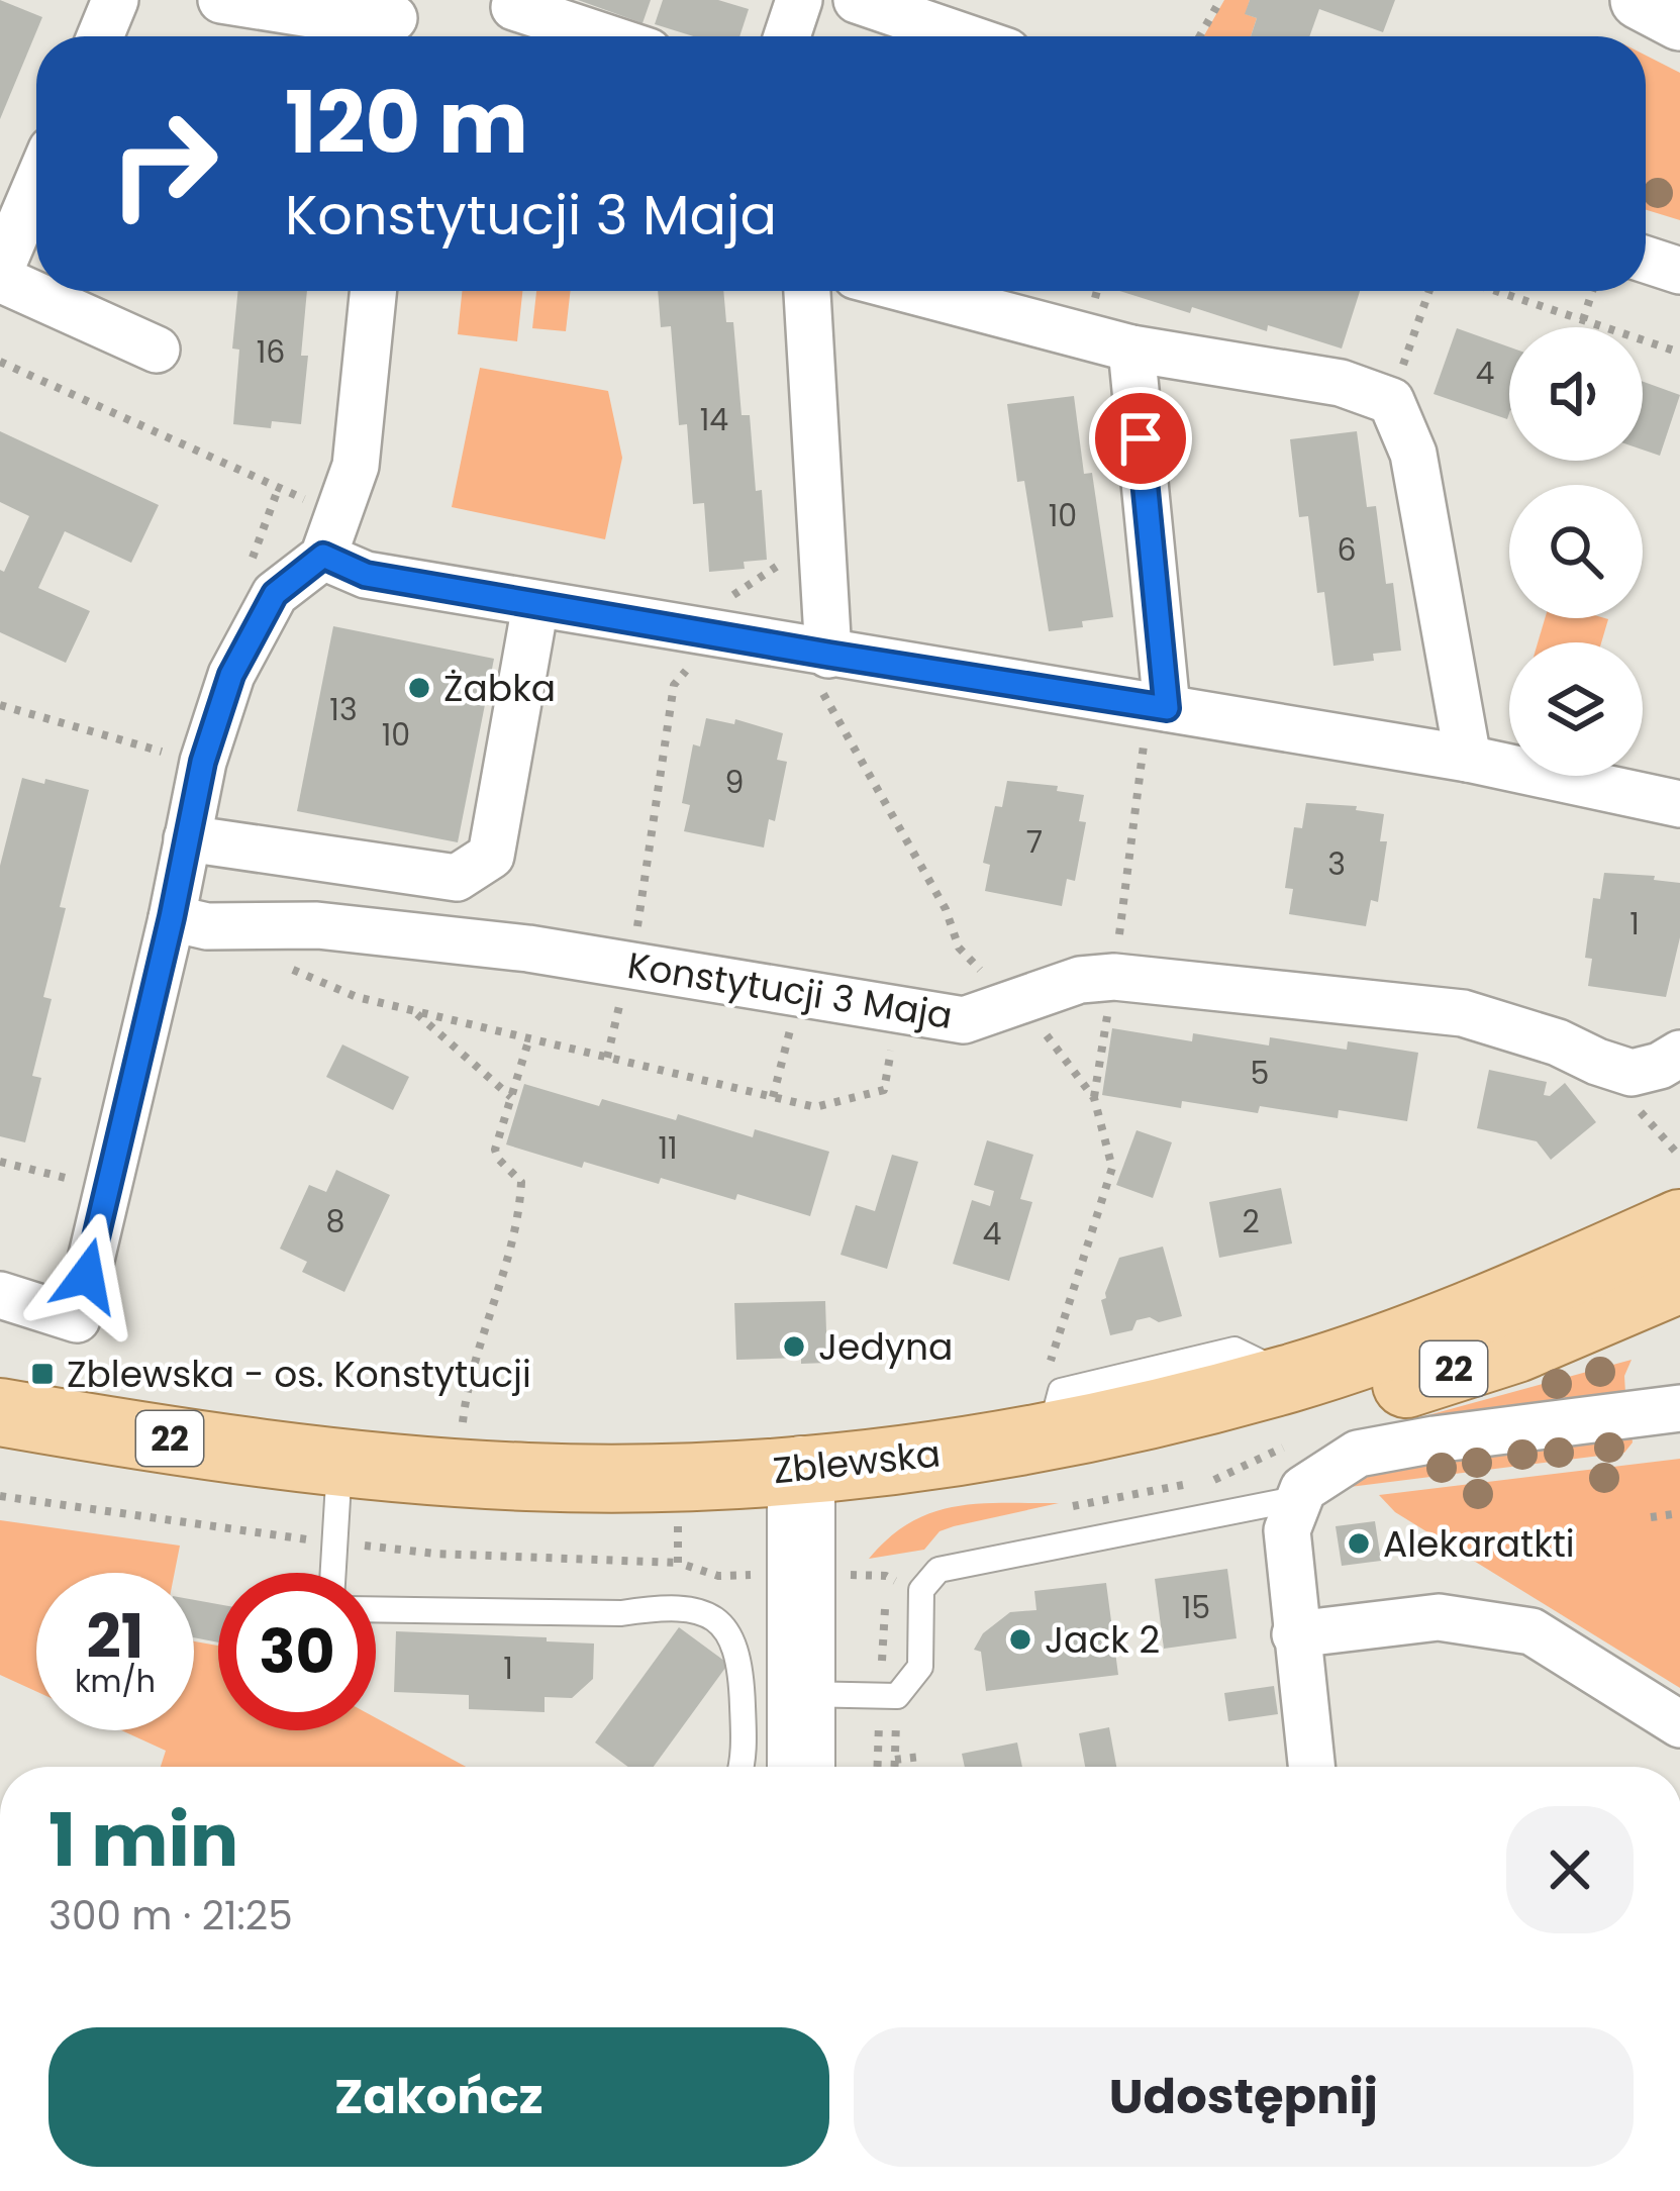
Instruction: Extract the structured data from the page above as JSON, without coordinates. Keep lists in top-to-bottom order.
{
  "streets": {
    "main road": ["22", "Zblewska"],
    "street": ["Konstytucji 3 Maja"]
  },
  "places": {
    "other": [
      "Żabka",
      "Jedyna",
      "Alekaratkti",
      "Jack 2"
    ],
    "transit": ["Zblewska - os. Konstytucji"]
  },
  "house_numbers": [
    "16",
    "4",
    "14",
    "10",
    "6",
    "13",
    "10",
    "9",
    "7",
    "3",
    "1",
    "5",
    "11",
    "8",
    "2",
    "4",
    "15",
    "1"
  ],
  "page": {
    "turn": ["120 m", "Konstytucji 3 Maja"],
    "speed": "21 km/h",
    "limit": "30",
    "heading": ["1 min", "300 m · 21:25"],
    "buttons": ["Zakończ", "Udostępnij"]
  }
}
